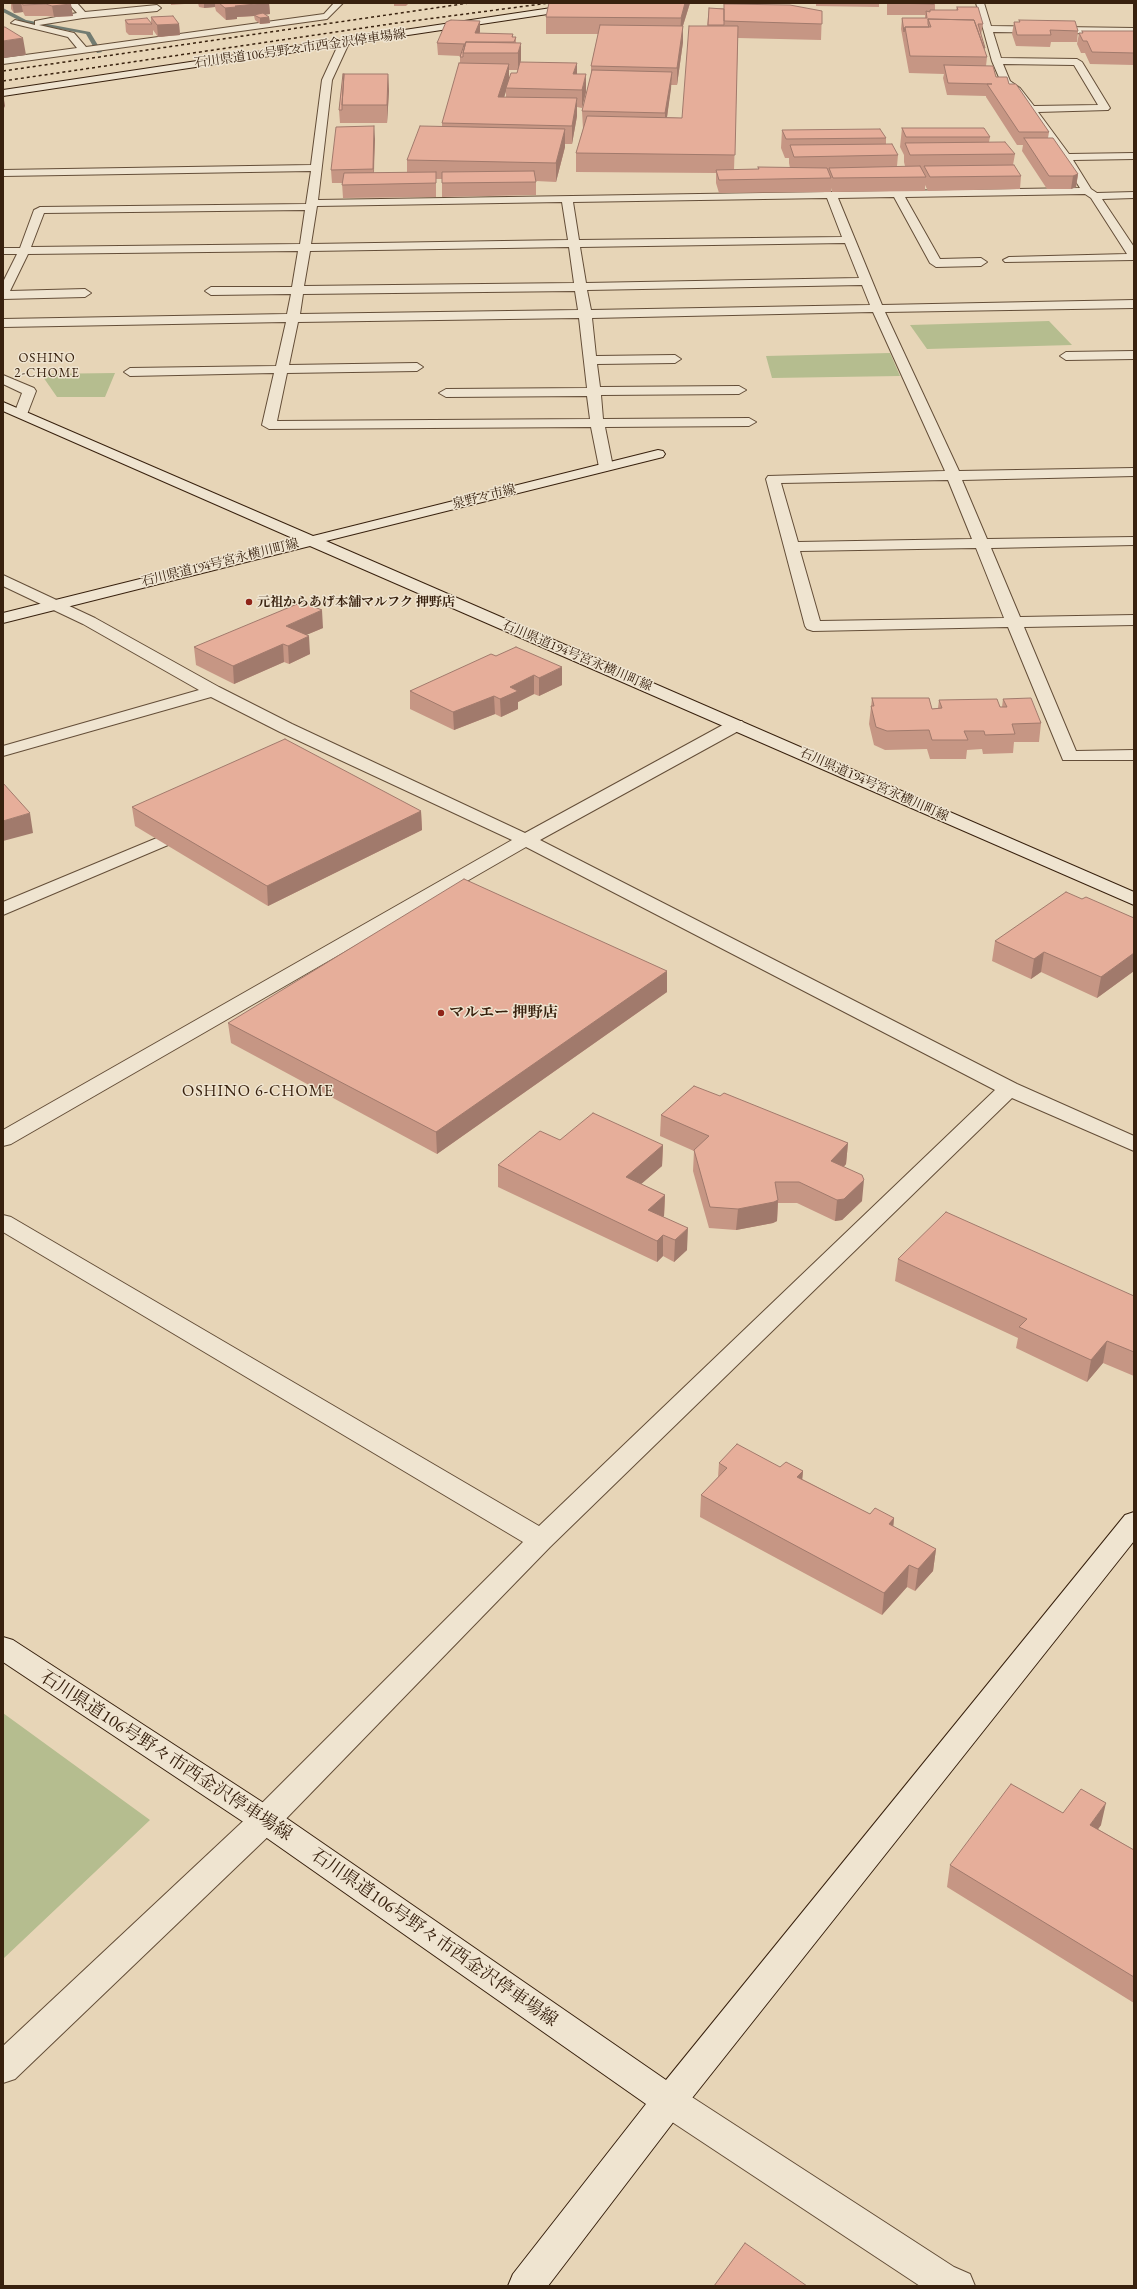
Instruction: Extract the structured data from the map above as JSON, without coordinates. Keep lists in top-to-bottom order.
{
  "streets": {
    "street": ["石川県道106号野々市西金沢停車場線", "泉野々市線", "石川県道194号宮永横川町線"]
  },
  "crossings": [
    ["泉野々市線", "石川県道194号宮永横川町線"]
  ],
  "districts": ["OSHINO 2-CHOME", "OSHINO 6-CHOME"],
  "places": ["元祖からあげ本舗マルフク 押野店", "マルエー 押野店"]
}
